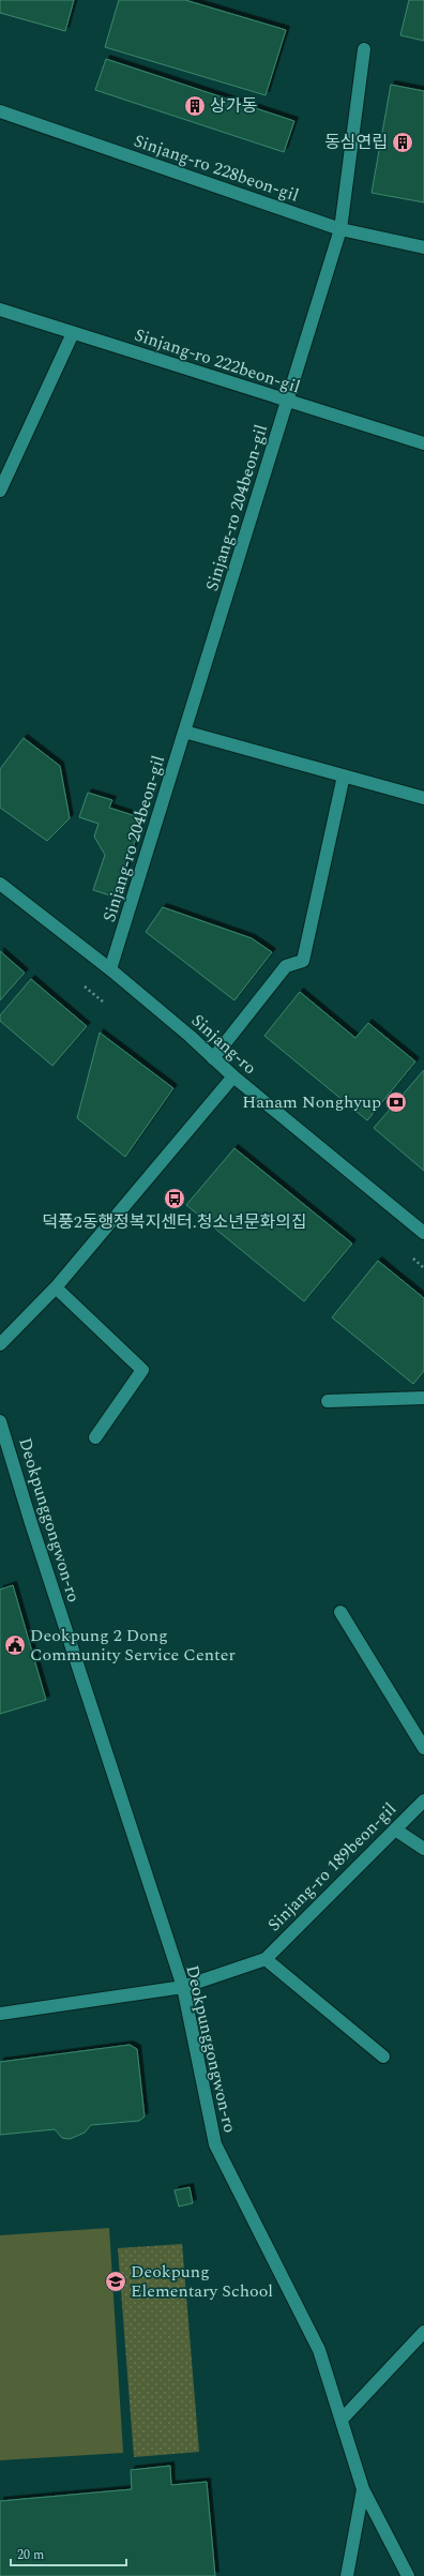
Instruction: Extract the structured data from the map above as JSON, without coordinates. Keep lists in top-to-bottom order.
{
  "streets": {
    "street": [
      "Sinjang-ro 228beon-gil",
      "Sinjang-ro 222beon-gil",
      "Sinjang-ro 204beon-gil",
      "Sinjang-ro",
      "Deokpunggongwon-ro",
      "Sinjang-ro 189beon-gil"
    ]
  },
  "crossings": [
    ["Sinjang-ro 228beon-gil", "Sinjang-ro 204beon-gil"],
    ["Sinjang-ro 222beon-gil", "Sinjang-ro 204beon-gil"],
    ["Sinjang-ro 204beon-gil", "Sinjang-ro"],
    ["Deokpunggongwon-ro", "Sinjang-ro 189beon-gil"]
  ],
  "places": {
    "building": ["상가동", "동심연립"],
    "bank": ["Hanam Nonghyup"],
    "bus stop": ["덕풍2동행정복지센터.청소년문화의집"],
    "public building": ["Deokpung 2 Dong Community Service Center"],
    "school or university": ["Deokpung Elementary School"]
  },
  "scale_bar": "20 m"
}
